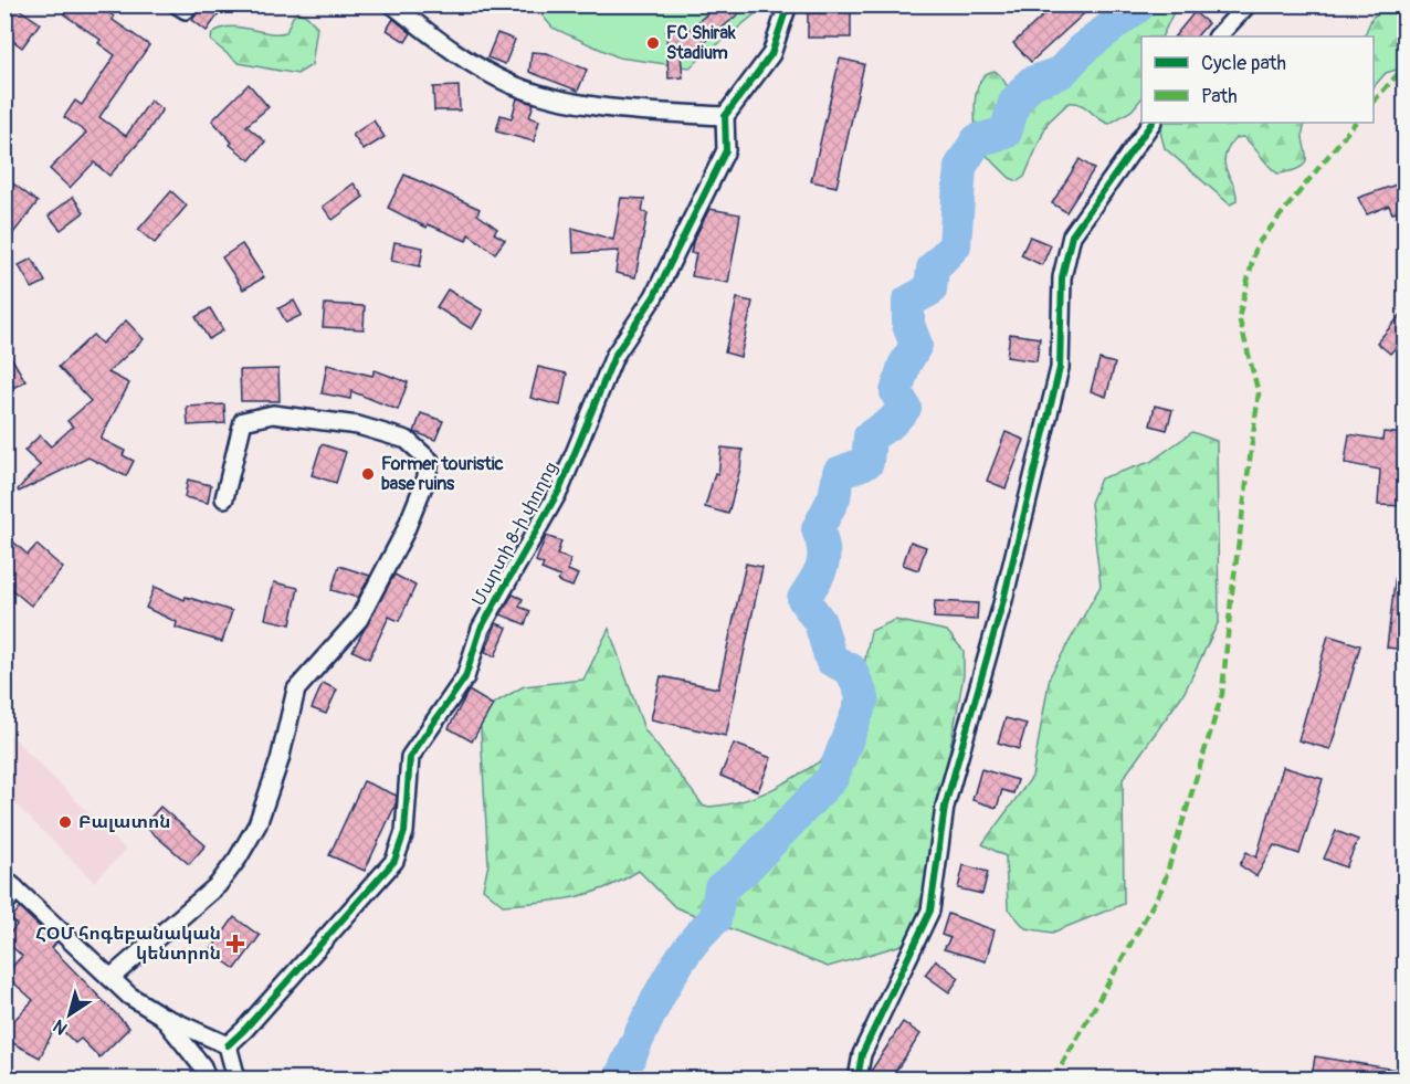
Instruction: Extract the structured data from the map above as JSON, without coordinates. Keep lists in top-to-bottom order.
{
  "streets": {
    "street": ["Մարտի 8-ի փողոց"]
  },
  "places": {
    "other": ["FC Shirak Stadium", "Former touristic base ruins", "Բալատոն"],
    "health": ["ՀՕՄ հոգեբանական կենտրոն"]
  },
  "legend": ["Cycle path", "Path"],
  "north": "bottom left"
}
